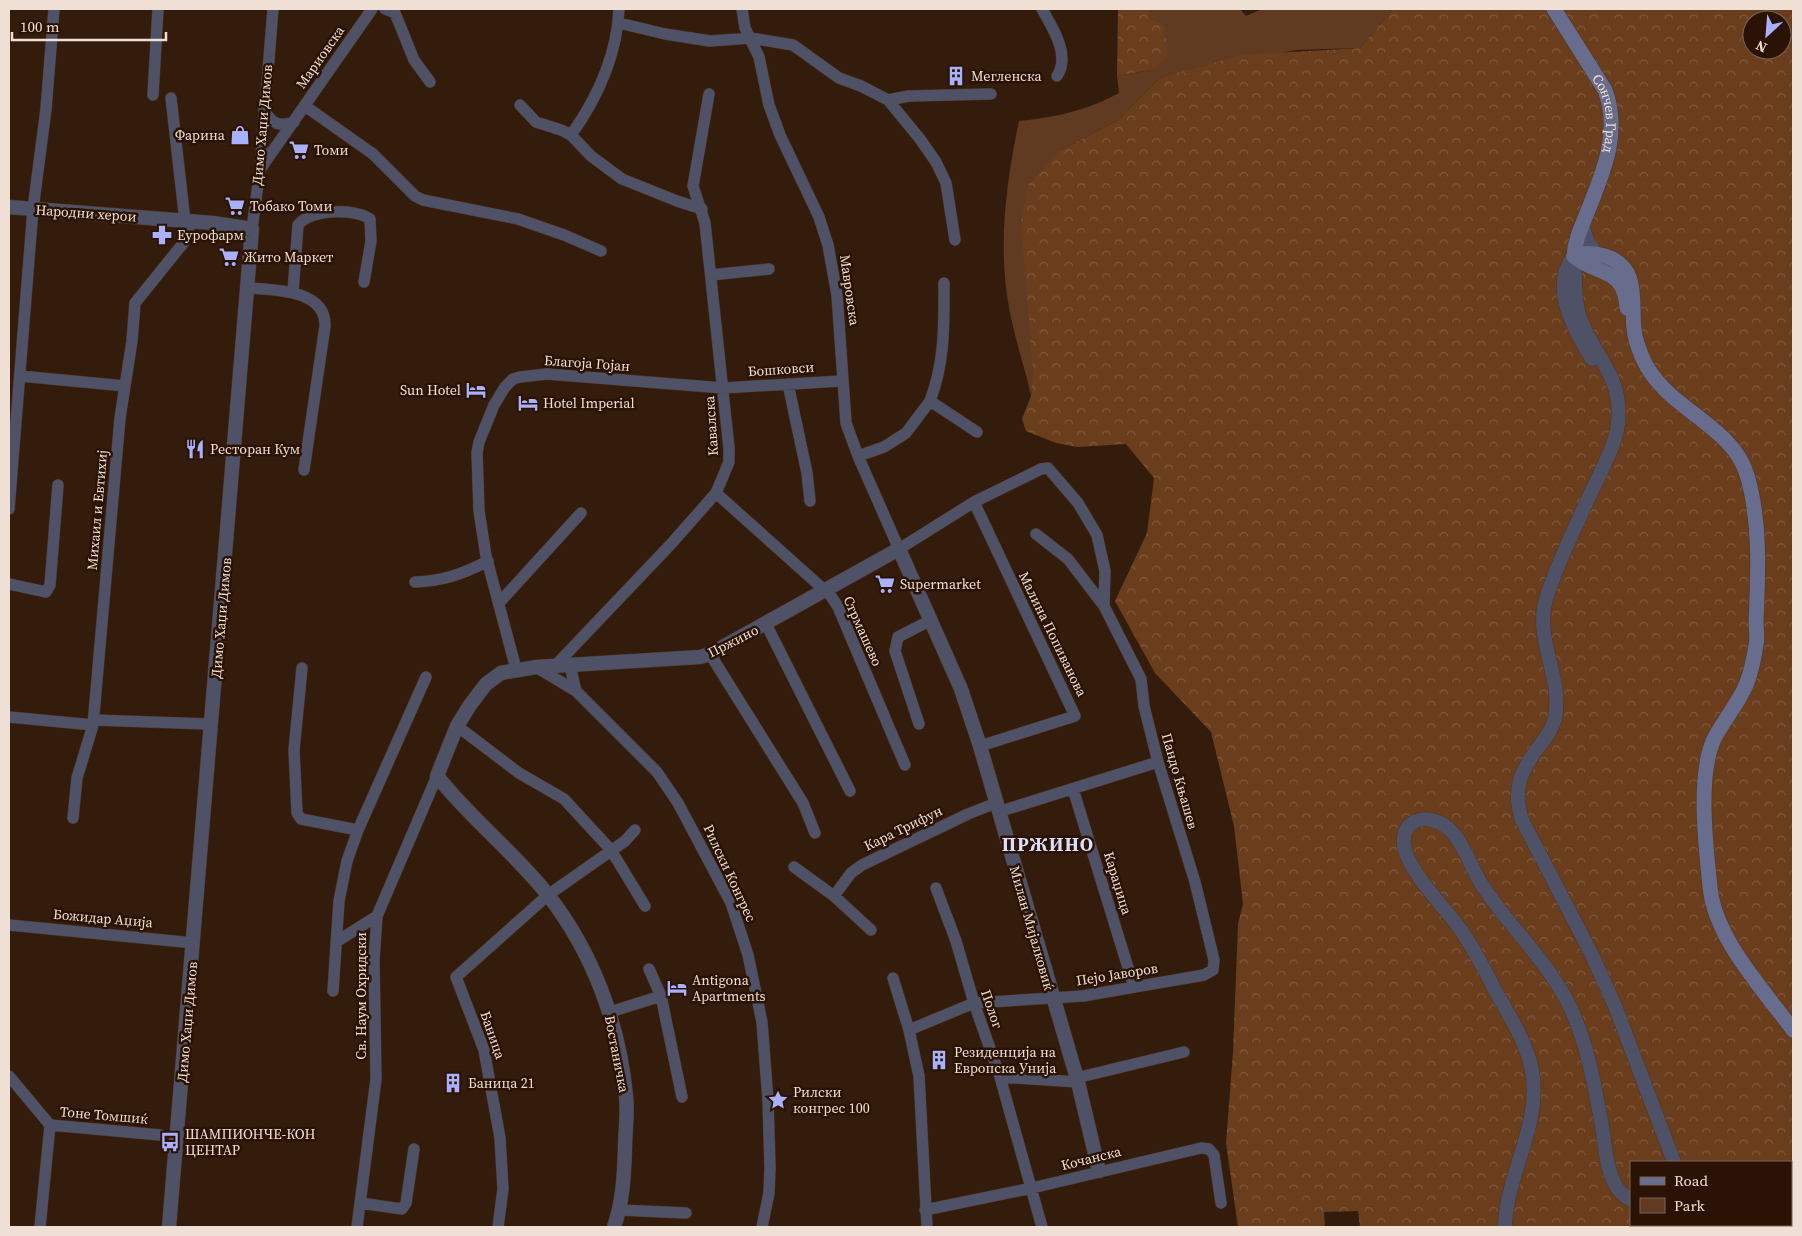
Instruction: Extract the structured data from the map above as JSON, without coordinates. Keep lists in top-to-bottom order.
{
  "streets": {
    "main road": ["Сончев Град"],
    "street": [
      "Мариовска",
      "Димо Хаџи Димов",
      "Народни херои",
      "Мавровска",
      "Благоја Гојан",
      "Бошковси",
      "Кавалска",
      "Михаил и Евтихиј",
      "Стрмашево",
      "Малина Попиванова",
      "Пржино",
      "Пандо Књашев",
      "Кара Трифун",
      "Рилски Конгрес",
      "Караџица",
      "Божидар Аџија",
      "Милан Мијалковиќ",
      "Пејо Јаворов",
      "Св. Наум Охридски",
      "Полог",
      "Баница",
      "Востаничка",
      "Тоне Томшиќ",
      "Кочанска"
    ]
  },
  "crossings": [
    ["Мариовска", "Димо Хаџи Димов"],
    ["Димо Хаџи Димов", "Народни херои"],
    ["Димо Хаџи Димов", "Божидар Аџија"],
    ["Народни херои", "Михаил и Евтихиј"],
    ["Мавровска", "Бошковси"],
    ["Мавровска", "Пржино"],
    ["Мавровска", "Милан Мијалковиќ"],
    ["Благоја Гојан", "Бошковси"],
    ["Благоја Гојан", "Кавалска"],
    ["Благоја Гојан", "Пржино"],
    ["Бошковси", "Кавалска"],
    ["Кавалска", "Стрмашево"],
    ["Кавалска", "Пржино"],
    ["Стрмашево", "Пржино"],
    ["Малина Попиванова", "Пржино"],
    ["Малина Попиванова", "Милан Мијалковиќ"],
    ["Пржино", "Пандо Књашев"],
    ["Пржино", "Рилски Конгрес"],
    ["Пржино", "Милан Мијалковиќ"],
    ["Пржино", "Св. Наум Охридски"],
    ["Пржино", "Востаничка"],
    ["Пандо Књашев", "Кара Трифун"],
    ["Пандо Књашев", "Пејо Јаворов"],
    ["Кара Трифун", "Караџица"],
    ["Кара Трифун", "Милан Мијалковиќ"],
    ["Караџица", "Пејо Јаворов"],
    ["Милан Мијалковиќ", "Пејо Јаворов"],
    ["Милан Мијалковиќ", "Кочанска"],
    ["Пејо Јаворов", "Полог"],
    ["Св. Наум Охридски", "Востаничка"],
    ["Полог", "Кочанска"],
    ["Баница", "Востаничка"]
  ],
  "districts": ["ПРЖИНО"],
  "places": {
    "building": ["Мегленска", "Резиденција на Европска Унија", "Баница 21"],
    "shop": ["Фарина"],
    "supermarket": [
      "Томи",
      "Тобако Томи",
      "Жито Маркет",
      "Supermarket"
    ],
    "pharmacy": ["Еурофарм"],
    "hotel": ["Sun Hotel", "Hotel Imperial", "Antigona Apartments"],
    "restaurant": ["Ресторан Кум"],
    "place": ["Рилски конгрес 100"],
    "bus stop": ["ШАМПИОНЧЕ-КОН ЦЕНТАР"]
  },
  "legend": ["Road", "Park"],
  "scale_bar": "100 m",
  "north": "bottom left"
}
